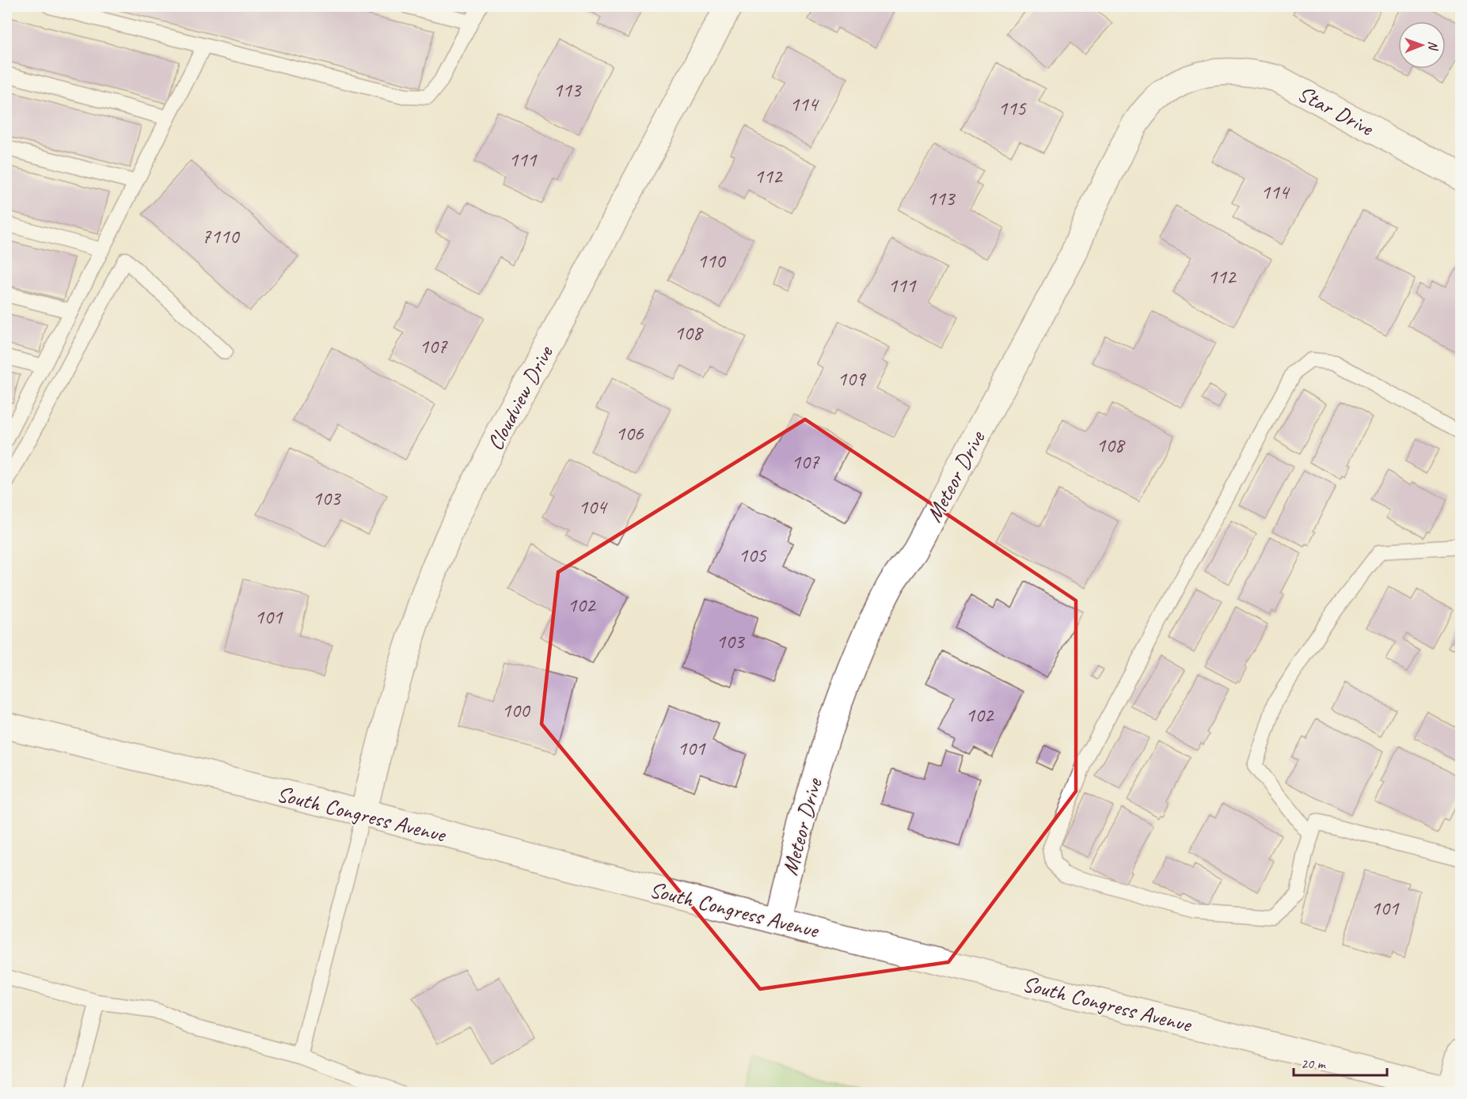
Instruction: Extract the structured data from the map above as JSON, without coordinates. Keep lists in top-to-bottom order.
{
  "streets": {
    "street": [
      "Star Drive",
      "Cloudview Drive",
      "Meteor Drive",
      "South Congress Avenue"
    ]
  },
  "crossings": [
    ["Star Drive", "Meteor Drive"],
    ["Cloudview Drive", "South Congress Avenue"],
    ["Meteor Drive", "South Congress Avenue"]
  ],
  "house_numbers": [
    "113",
    "114",
    "115",
    "111",
    "112",
    "114",
    "113",
    "7110",
    "110",
    "112",
    "111",
    "108",
    "107",
    "109",
    "106",
    "108",
    "107",
    "103",
    "104",
    "105",
    "102",
    "101",
    "103",
    "100",
    "102",
    "101",
    "101"
  ],
  "scale_bar": "20 m",
  "north": "right"
}
